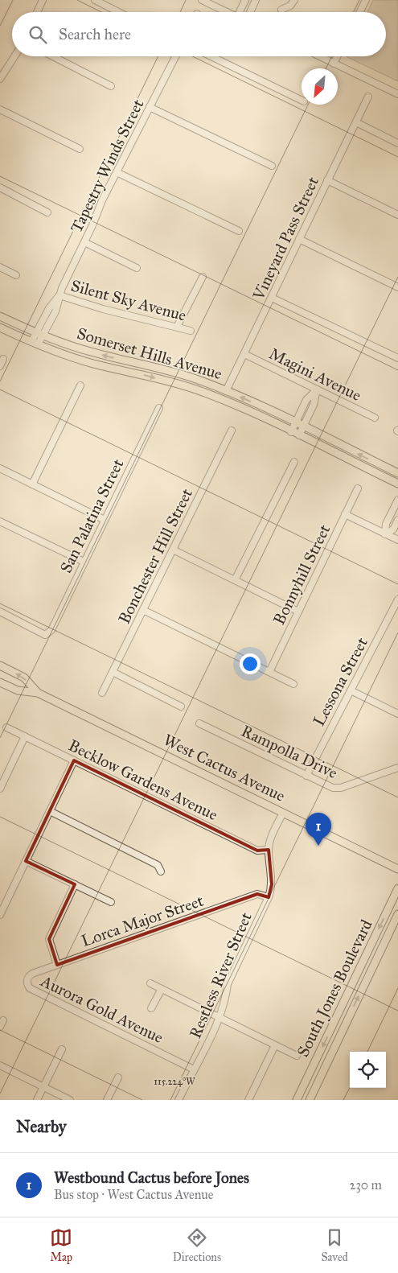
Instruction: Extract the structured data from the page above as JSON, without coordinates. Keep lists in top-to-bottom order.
{
  "streets": {
    "main road": ["Somerset Hills Avenue", "West Cactus Avenue", "South Jones Boulevard"],
    "street": [
      "Tapestry Winds Street",
      "Vineyard Pass Street",
      "Silent Sky Avenue",
      "Magini Avenue",
      "San Palatina Street",
      "Bonchester Hill Street",
      "Bonnyhill Street",
      "Lessona Street",
      "Rampolla Drive",
      "Becklow Gardens Avenue",
      "Lorca Major Street",
      "Restless River Street",
      "Aurora Gold Avenue"
    ]
  },
  "crossings": [
    ["Tapestry Winds Street", "Silent Sky Avenue"],
    ["Tapestry Winds Street", "Somerset Hills Avenue"],
    ["Vineyard Pass Street", "Somerset Hills Avenue"],
    ["Vineyard Pass Street", "Magini Avenue"],
    ["Lessona Street", "Rampolla Drive"],
    ["West Cactus Avenue", "Restless River Street"],
    ["Becklow Gardens Avenue", "Restless River Street"],
    ["Lorca Major Street", "Restless River Street"],
    ["Lorca Major Street", "Aurora Gold Avenue"],
    ["Restless River Street", "Aurora Gold Avenue"]
  ],
  "north": "bottom left",
  "page": {
    "search": "Search here",
    "pins": "1",
    "heading": "Nearby",
    "list": [
      {
        "mark": "1",
        "name": "Westbound Cactus before Jones",
        "note": "Bus stop · West Cactus Avenue",
        "value": "230 m"
      }
    ],
    "nav": ["Map", "Directions", "Saved"]
  },
  "coordinates": ["115.224°W"]
}
